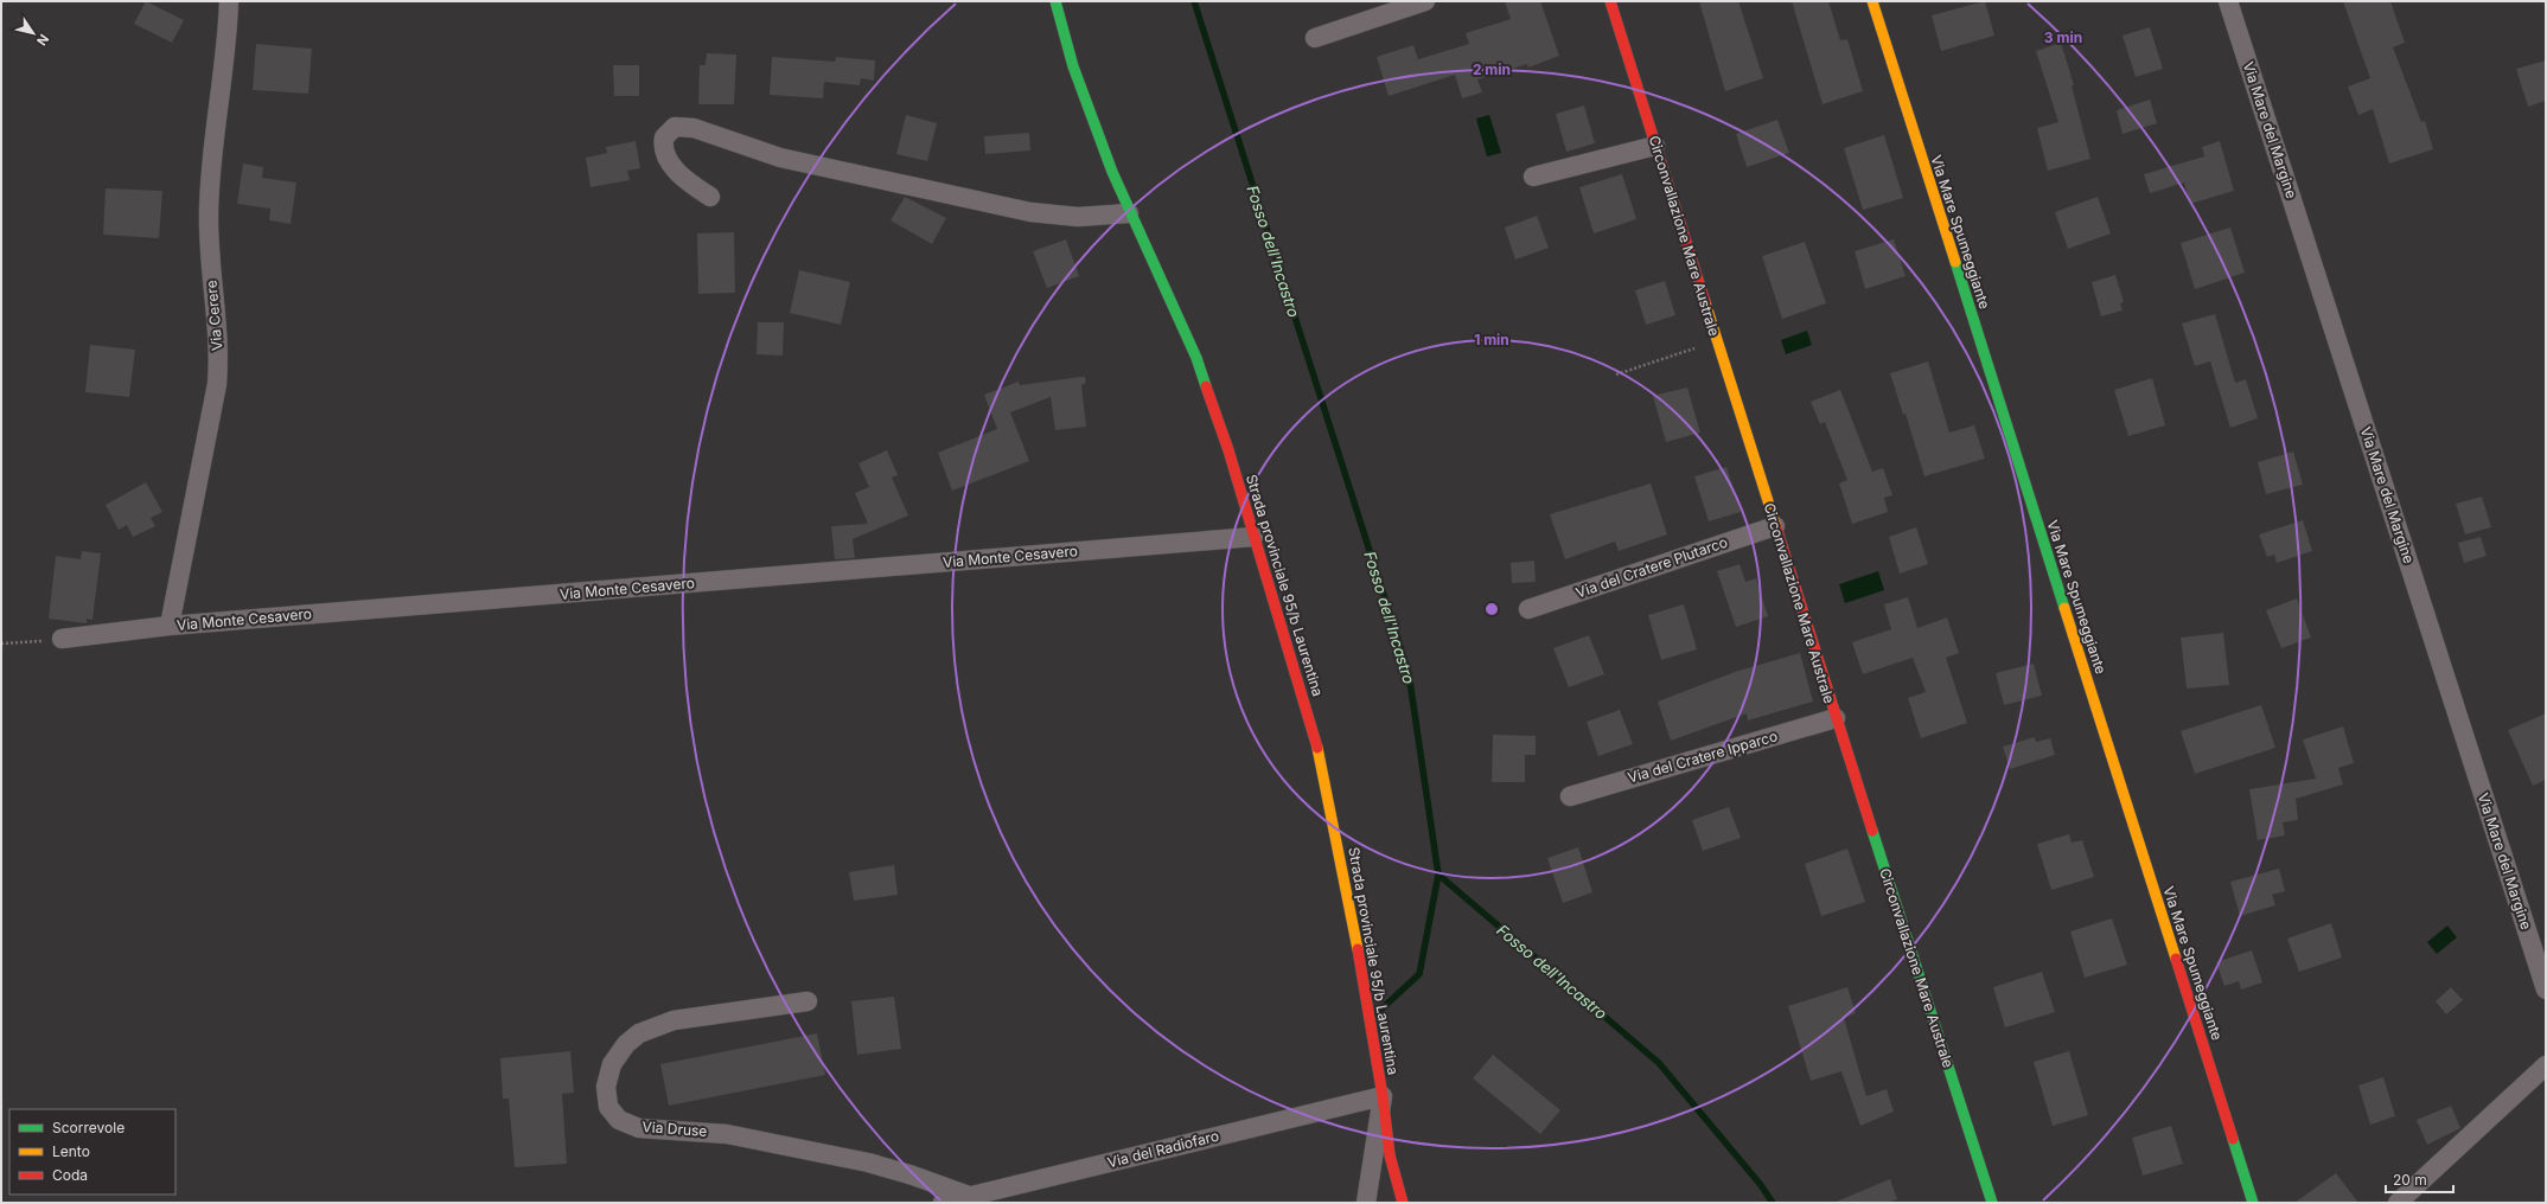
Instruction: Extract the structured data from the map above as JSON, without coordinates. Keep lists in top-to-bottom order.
{
  "streets": {
    "street": [
      "Via Mare del Margine",
      "Via Mare Spumeggiante",
      "Circonvallazione Mare Australe",
      "Via Cerere",
      "Via Monte Cesavero",
      "Via del Cratere Plutarco",
      "Strada provinciale 95/b Laurentina",
      "Via del Cratere Ipparco",
      "Via Druse",
      "Via del Radiofaro"
    ]
  },
  "crossings": [
    ["Circonvallazione Mare Australe", "Via del Cratere Plutarco"],
    ["Circonvallazione Mare Australe", "Via del Cratere Ipparco"],
    ["Via Cerere", "Via Monte Cesavero"],
    ["Via Monte Cesavero", "Strada provinciale 95/b Laurentina"],
    ["Strada provinciale 95/b Laurentina", "Via del Radiofaro"],
    ["Via Druse", "Via del Radiofaro"]
  ],
  "water": ["Fosso dell'Incastro"],
  "legend": ["Scorrevole", "Lento", "Coda"],
  "scale_bar": "20 m",
  "north": "bottom right",
  "rings": ["3 min", "2 min", "1 min"]
}
